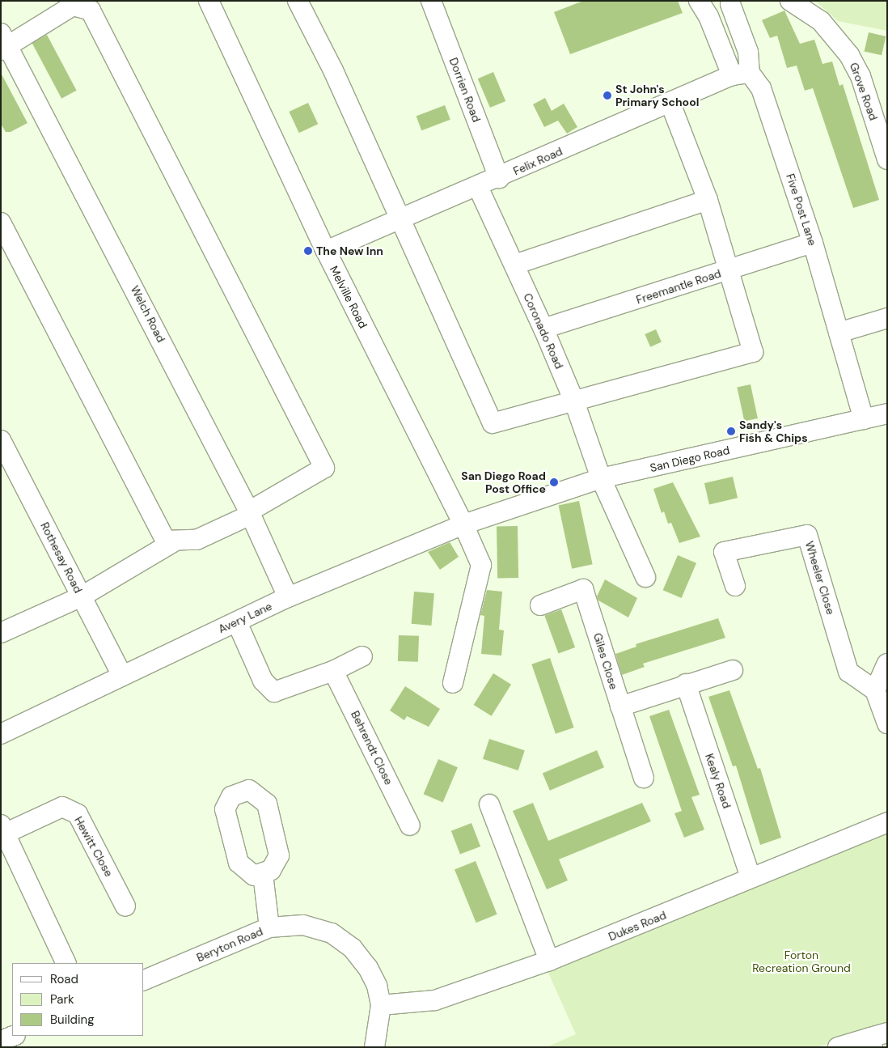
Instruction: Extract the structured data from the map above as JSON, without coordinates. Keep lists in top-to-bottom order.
{
  "streets": {
    "street": [
      "Dorrien Road",
      "Grove Road",
      "Felix Road",
      "Five Post Lane",
      "Freemantle Road",
      "Melville Road",
      "Welch Road",
      "Coronado Road",
      "San Diego Road",
      "Rothesay Road",
      "Wheeler Close",
      "Avery Lane",
      "Giles Close",
      "Behrendt Close",
      "Kealy Road",
      "Hewitt Close",
      "Dukes Road",
      "Beryton Road"
    ]
  },
  "crossings": [
    ["Dorrien Road", "Felix Road"],
    ["Felix Road", "Five Post Lane"],
    ["Felix Road", "Melville Road"],
    ["Felix Road", "Coronado Road"],
    ["Five Post Lane", "Freemantle Road"],
    ["Five Post Lane", "San Diego Road"],
    ["Freemantle Road", "Coronado Road"],
    ["Melville Road", "Avery Lane"],
    ["Welch Road", "Avery Lane"],
    ["Coronado Road", "San Diego Road"],
    ["San Diego Road", "Avery Lane"],
    ["Rothesay Road", "Avery Lane"],
    ["Kealy Road", "Dukes Road"],
    ["Dukes Road", "Beryton Road"]
  ],
  "parks": ["Forton Recreation Ground"],
  "places": [
    "St John's Primary School",
    "The New Inn",
    "Sandy's Fish & Chips",
    "San Diego Road Post Office"
  ],
  "legend": ["Road", "Park", "Building"]
}
